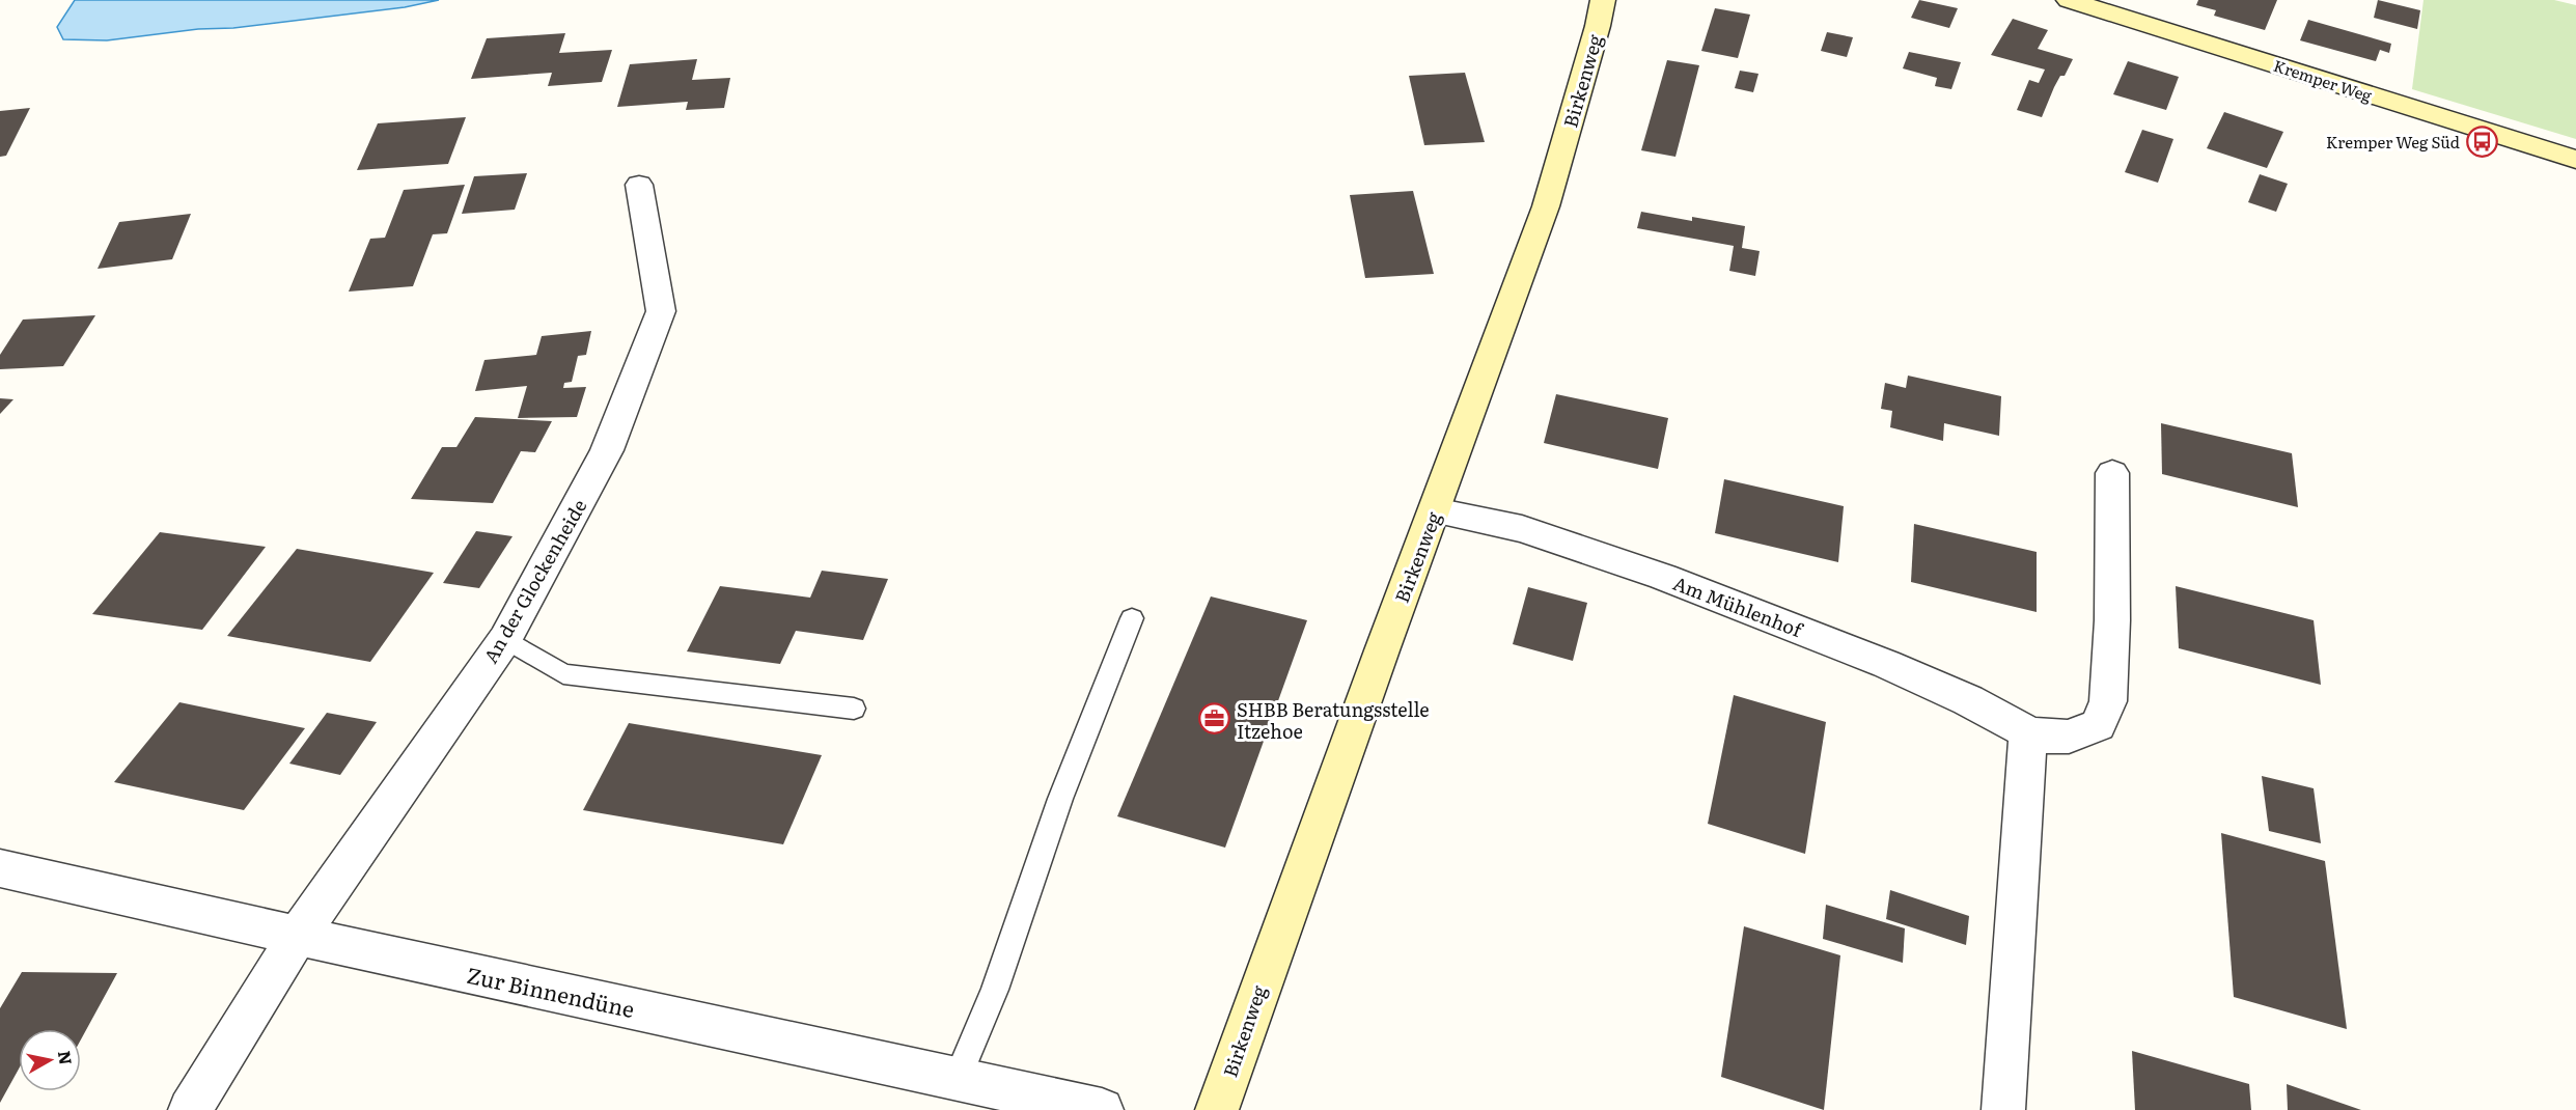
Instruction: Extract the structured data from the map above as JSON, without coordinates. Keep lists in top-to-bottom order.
{
  "streets": {
    "street": [
      "Kremper Weg",
      "Birkenweg",
      "An der Glockenheide",
      "Am Mühlenhof",
      "Zur Binnendüne"
    ]
  },
  "crossings": [
    ["Birkenweg", "Am Mühlenhof"],
    ["An der Glockenheide", "Zur Binnendüne"]
  ],
  "places": {
    "bus stop": ["Kremper Weg Süd"],
    "office": ["SHBB Beratungsstelle Itzehoe"]
  },
  "north": "right"
}
